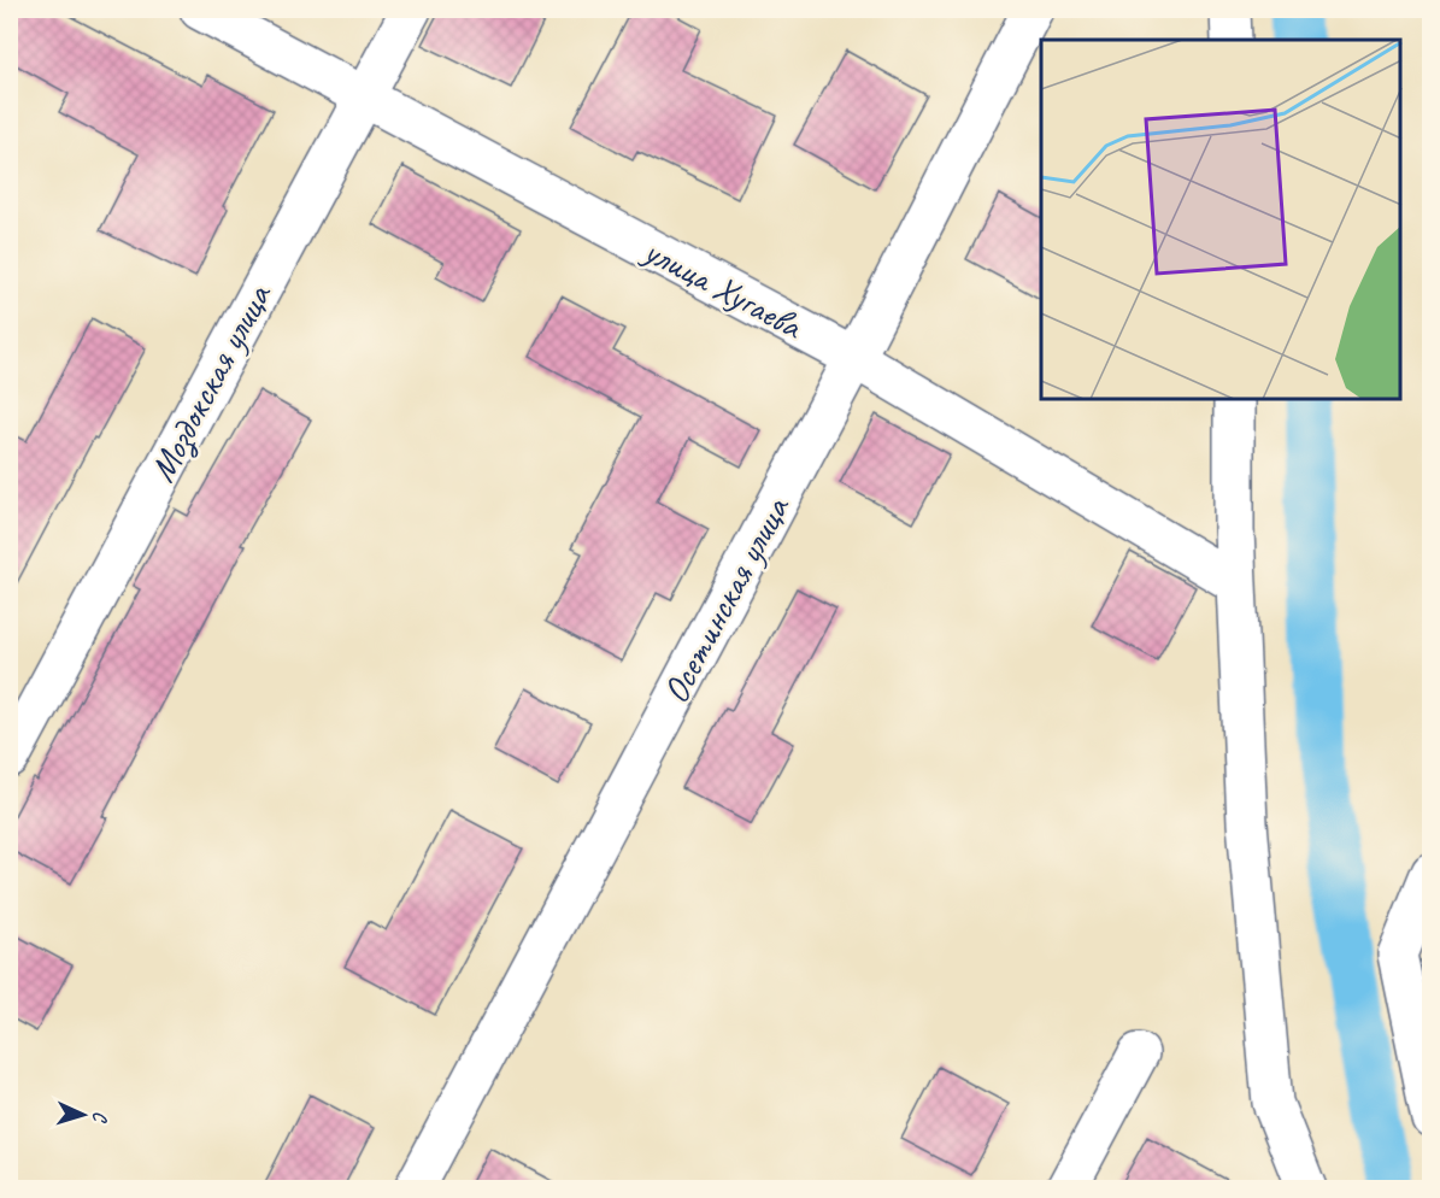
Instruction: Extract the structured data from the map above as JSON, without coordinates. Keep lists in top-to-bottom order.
{
  "streets": {
    "street": ["улица Хугаева", "Моздокская улица", "Осетинская улица"]
  },
  "crossings": [
    ["улица Хугаева", "Моздокская улица"],
    ["улица Хугаева", "Осетинская улица"]
  ],
  "north": "right"
}
